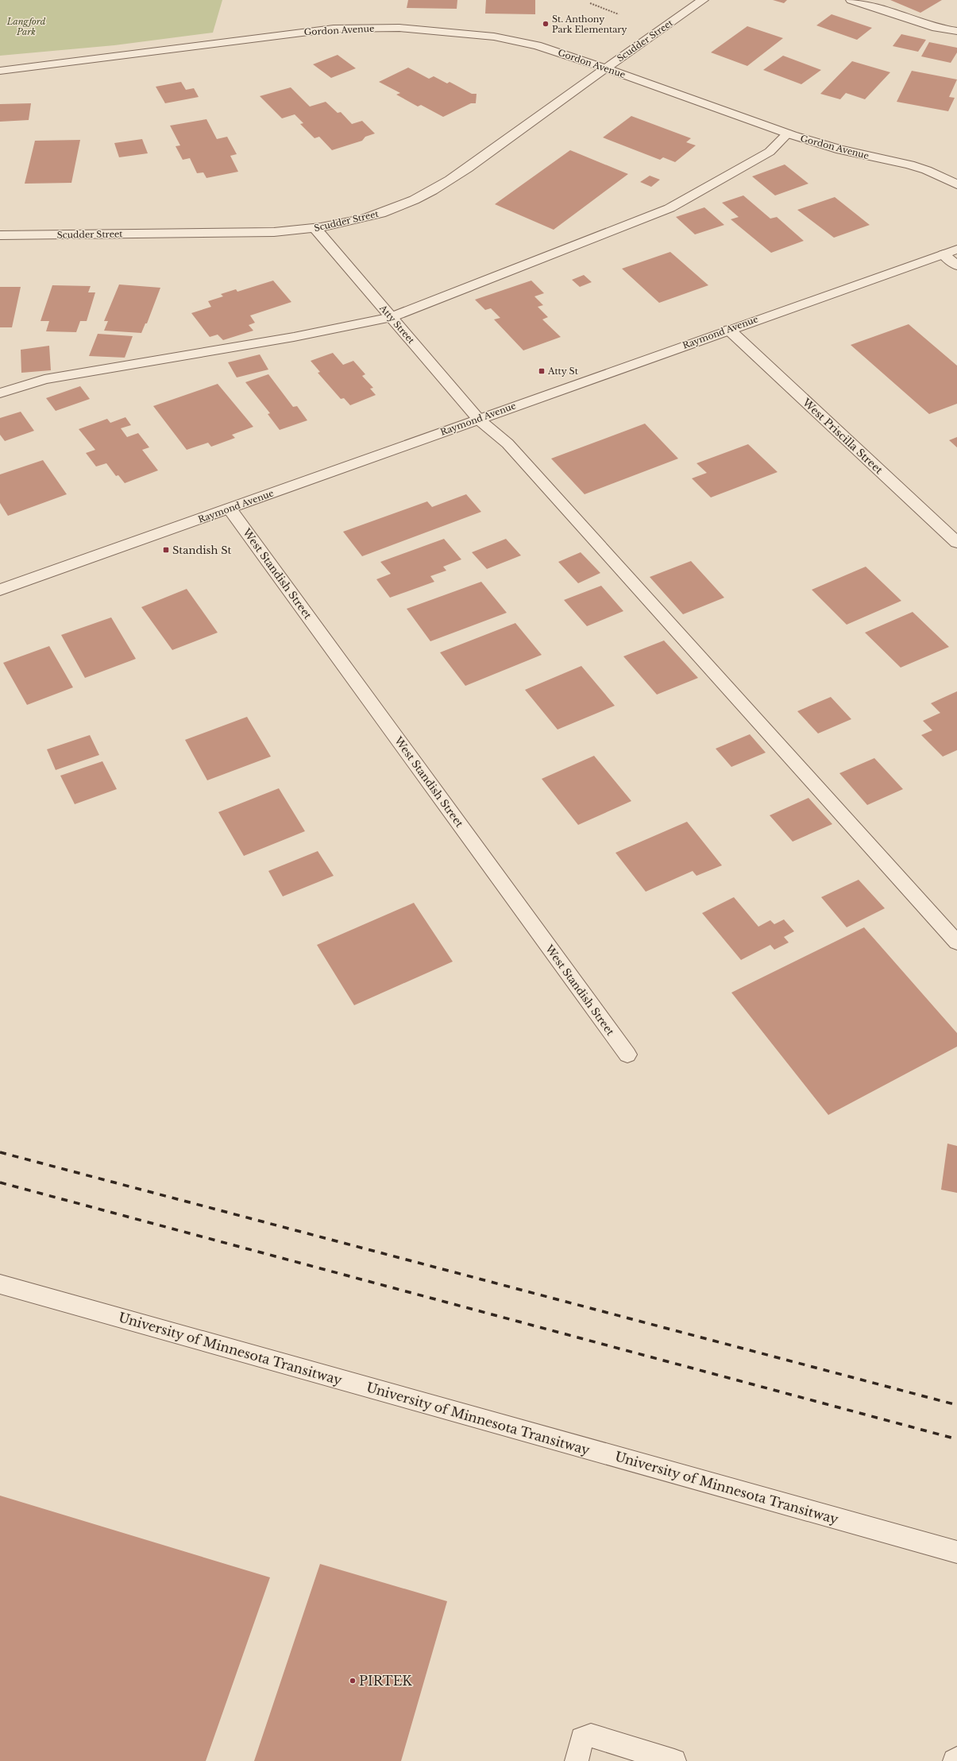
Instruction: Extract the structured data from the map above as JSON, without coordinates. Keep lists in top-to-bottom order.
{
  "streets": {
    "street": [
      "Gordon Avenue",
      "Scudder Street",
      "Atty Street",
      "Raymond Avenue",
      "West Priscilla Street",
      "West Standish Street",
      "University of Minnesota Transitway"
    ]
  },
  "crossings": [
    ["Gordon Avenue", "Scudder Street"],
    ["Scudder Street", "Atty Street"],
    ["Atty Street", "Raymond Avenue"],
    ["Raymond Avenue", "West Priscilla Street"],
    ["Raymond Avenue", "West Standish Street"]
  ],
  "parks": ["Langford Park"],
  "places": {
    "other": ["St. Anthony Park Elementary", "PIRTEK"],
    "transit": ["Atty St", "Standish St"]
  }
}
